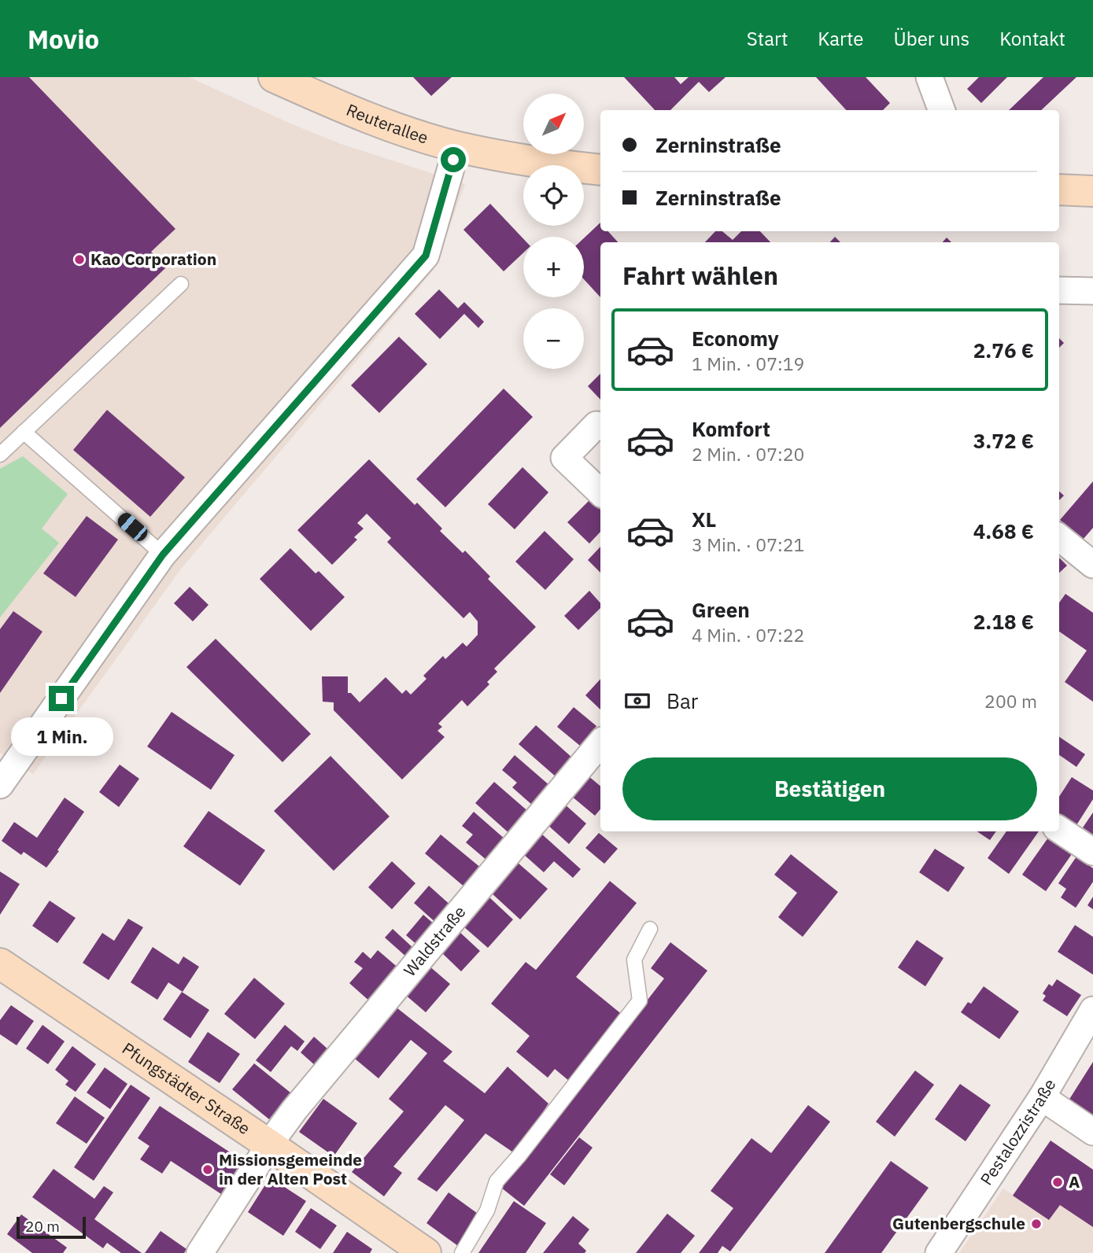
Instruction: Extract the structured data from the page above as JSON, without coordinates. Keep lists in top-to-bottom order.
{
  "streets": {
    "street": [
      "Reuterallee",
      "Waldstraße",
      "Pfungstädter Straße",
      "Pestalozzistraße"
    ]
  },
  "crossings": [
    ["Waldstraße", "Pfungstädter Straße"]
  ],
  "places": [
    "Kao Corporation",
    "Missionsgemeinde in der Alten Post",
    "A",
    "Gutenbergschule"
  ],
  "scale_bar": "20 m",
  "north": "top right",
  "page": {
    "header": "Movio",
    "nav": [
      "Start",
      "Karte",
      "Über uns",
      "Kontakt"
    ],
    "map_buttons": ["+", "−"],
    "banner": ["Zerninstraße", "Zerninstraße"],
    "heading": "Fahrt wählen",
    "list": [
      {
        "name": "Economy",
        "note": "1 Min. · 07:19",
        "value": "2.76 €"
      },
      {
        "name": "Komfort",
        "note": "2 Min. · 07:20",
        "value": "3.72 €"
      },
      {
        "name": "XL",
        "note": "3 Min. · 07:21",
        "value": "4.68 €"
      },
      {
        "name": "Green",
        "note": "4 Min. · 07:22",
        "value": "2.18 €"
      }
    ],
    "pay": ["Bar", "200 m"],
    "bubble": "1 Min.",
    "buttons": "Bestätigen",
    "scale": "20 m"
  }
}
